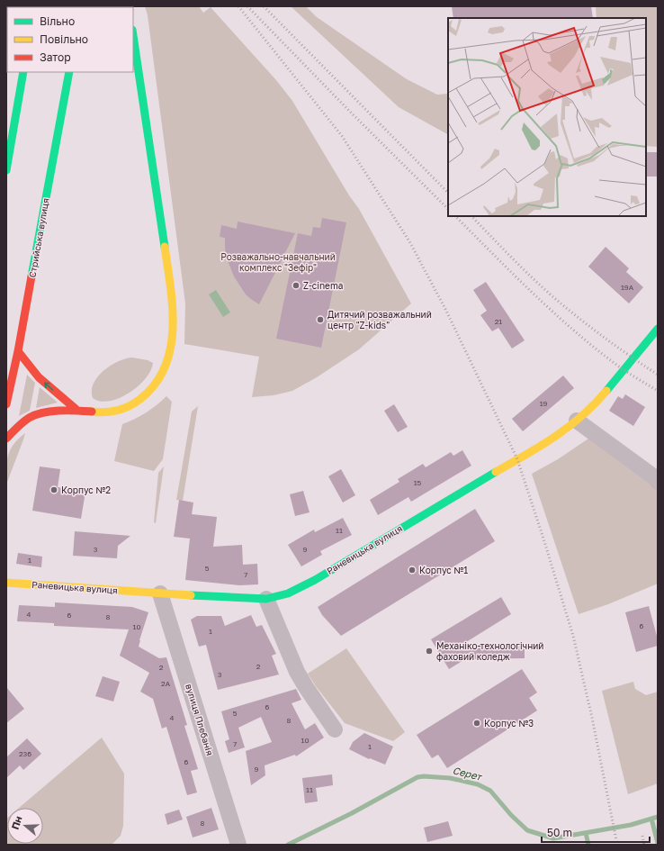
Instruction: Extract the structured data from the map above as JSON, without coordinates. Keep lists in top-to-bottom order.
{
  "streets": {
    "street": ["Стрийська вулиця", "Раневицька вулиця", "вулиця Плебанія"]
  },
  "crossings": [
    ["Раневицька вулиця", "вулиця Плебанія"]
  ],
  "water": ["Серет"],
  "parks": ["Розважально-навчальний комплекс \"Зефір\""],
  "places": [
    "Z-cinema",
    "Дитячий розважальний центр \"Z-kids\"",
    "Корпус №2",
    "Корпус №1",
    "Механіко-технологічний фаховий коледж",
    "Корпус №3"
  ],
  "house_numbers": [
    "19А",
    "21",
    "19",
    "15",
    "11",
    "3",
    "9",
    "1",
    "5",
    "7",
    "4",
    "6",
    "8",
    "6",
    "10",
    "1",
    "2",
    "2",
    "3",
    "2А",
    "6",
    "5",
    "4",
    "8",
    "10",
    "7",
    "1",
    "236",
    "6",
    "9",
    "11",
    "8"
  ],
  "legend": ["Вільно", "Повільно", "Затор"],
  "scale_bar": "50 m",
  "north": "left"
}
